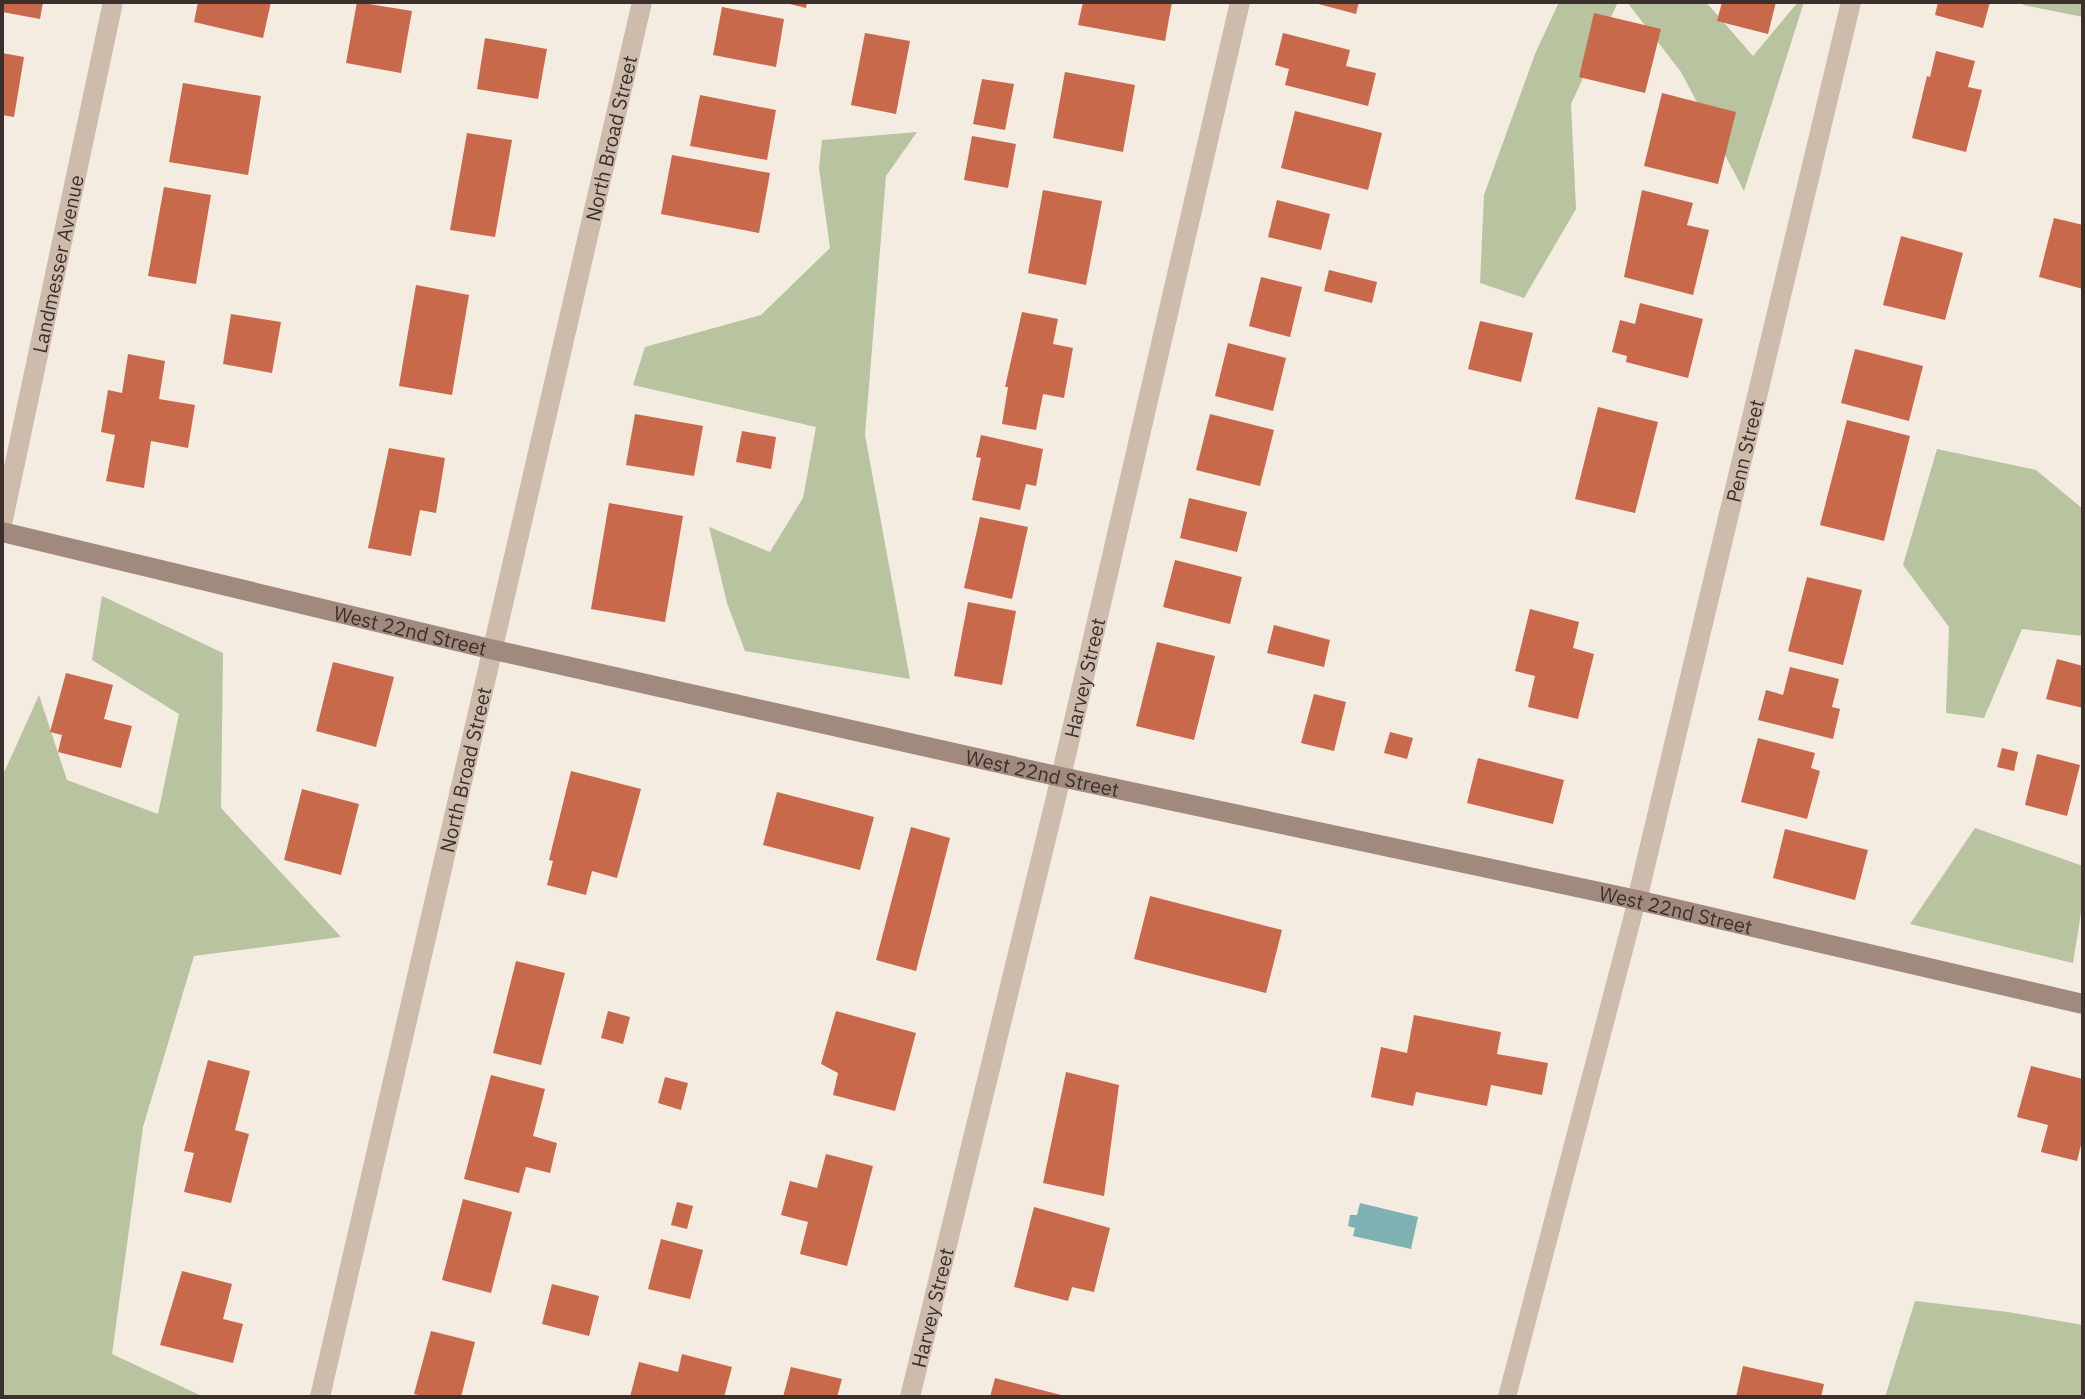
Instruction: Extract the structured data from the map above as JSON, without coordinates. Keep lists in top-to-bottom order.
{
  "streets": {
    "street": [
      "North Broad Street",
      "Landmesser Avenue",
      "Penn Street",
      "West 22nd Street",
      "Harvey Street"
    ]
  },
  "crossings": [
    ["North Broad Street", "West 22nd Street"],
    ["Penn Street", "West 22nd Street"],
    ["West 22nd Street", "Harvey Street"]
  ]
}
